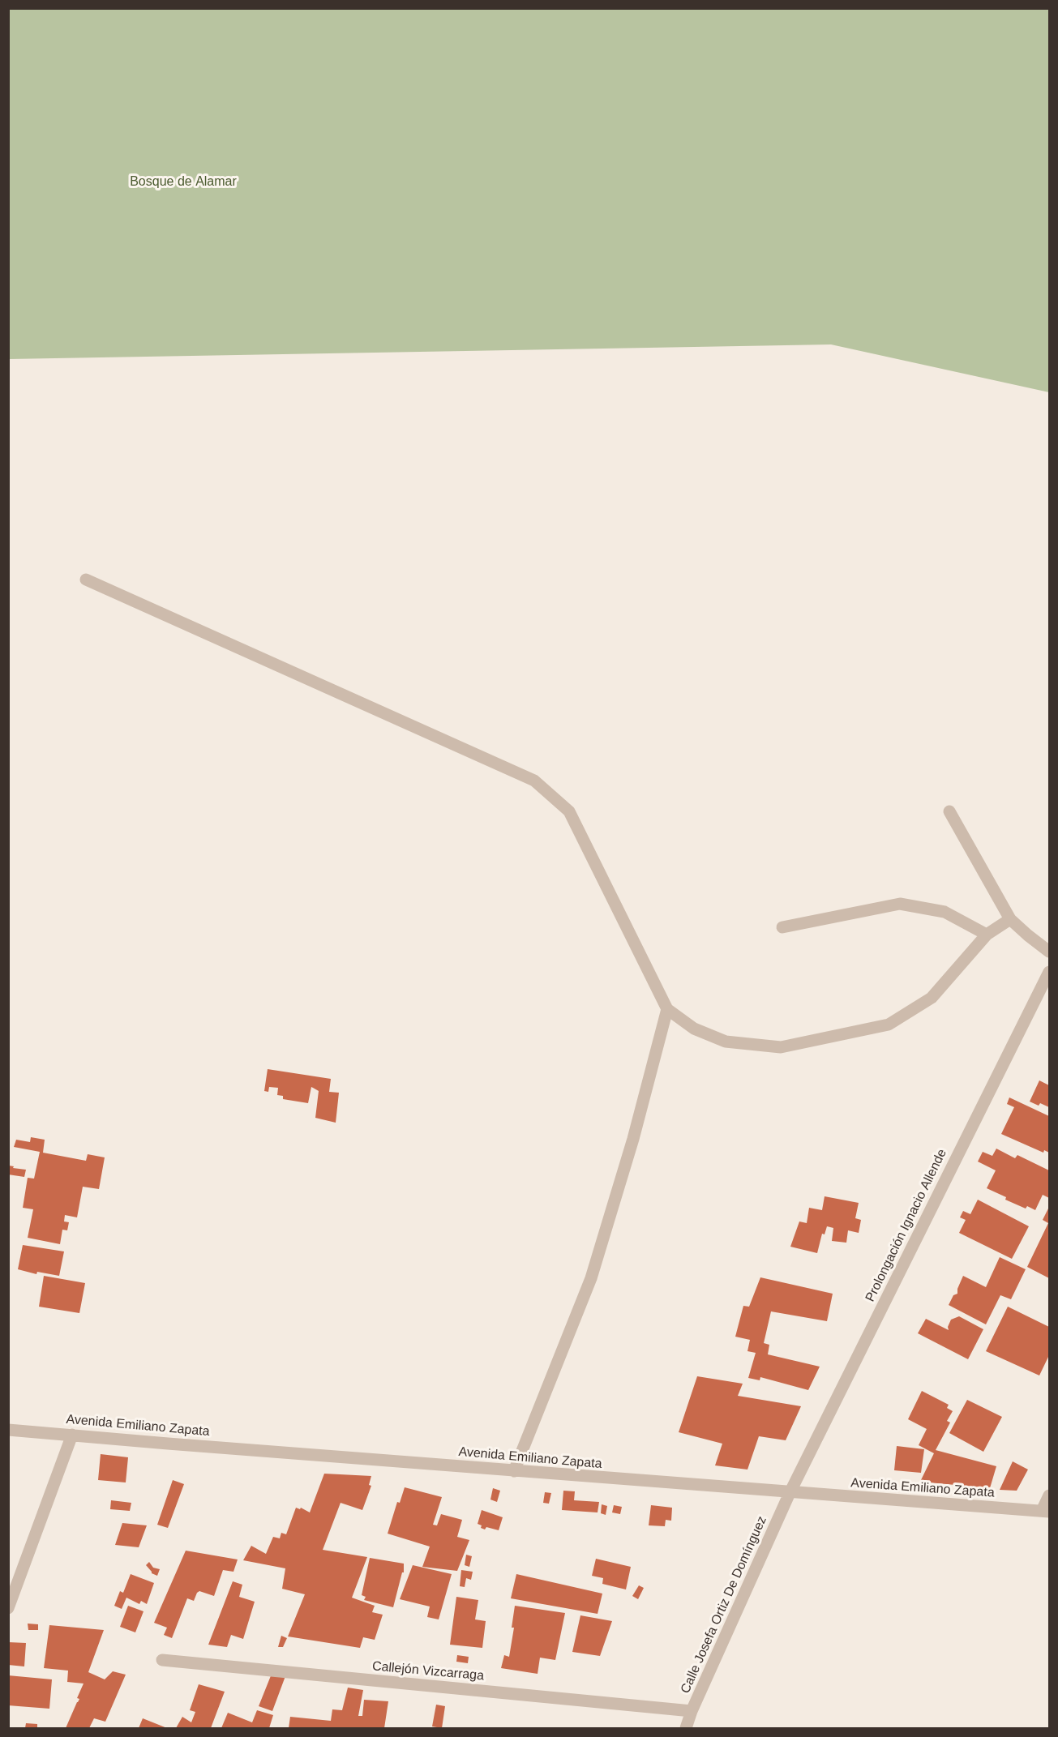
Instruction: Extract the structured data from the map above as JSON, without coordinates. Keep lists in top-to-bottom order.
{
  "streets": {
    "street": [
      "Prolongación Ignacio Allende",
      "Avenida Emiliano Zapata",
      "Calle Josefa Ortiz De Domínguez",
      "Callejón Vizcarraga"
    ]
  },
  "crossings": [
    ["Prolongación Ignacio Allende", "Avenida Emiliano Zapata"],
    ["Prolongación Ignacio Allende", "Calle Josefa Ortiz De Domínguez"],
    ["Avenida Emiliano Zapata", "Calle Josefa Ortiz De Domínguez"],
    ["Calle Josefa Ortiz De Domínguez", "Callejón Vizcarraga"]
  ],
  "parks": ["Bosque de Alamar"]
}
